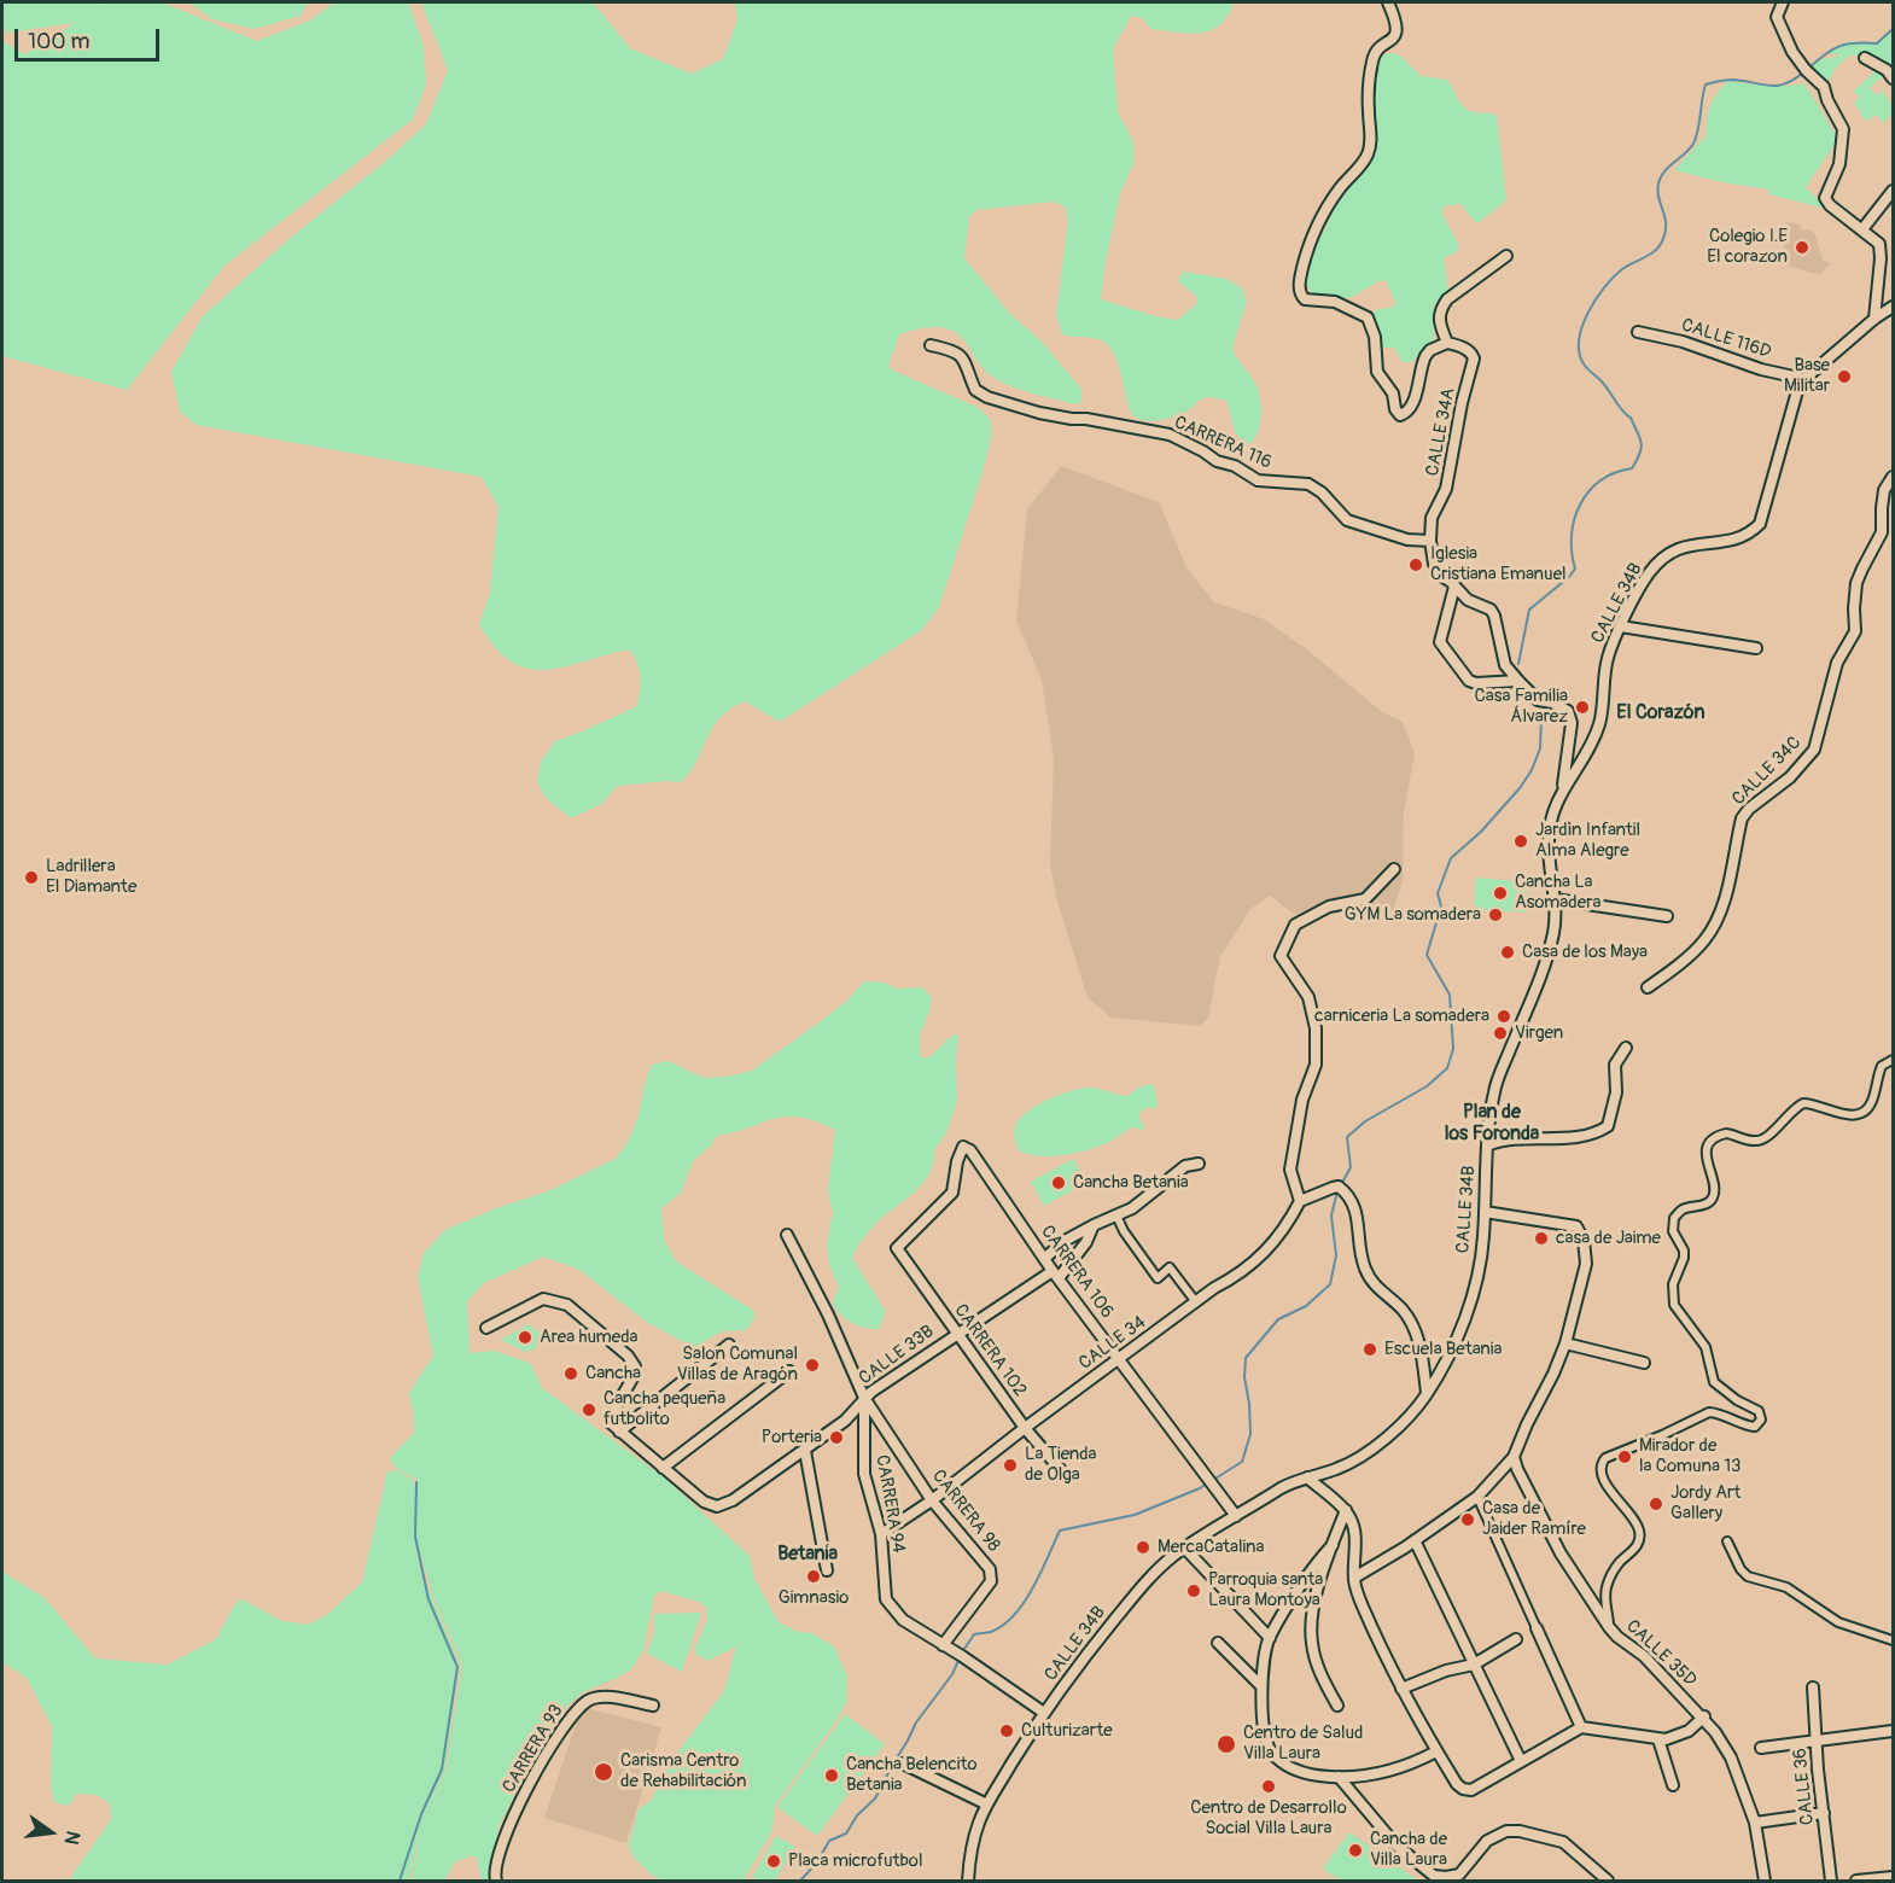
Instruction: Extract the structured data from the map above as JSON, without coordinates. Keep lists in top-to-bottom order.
{
  "streets": {
    "street": [
      "CALLE 116D",
      "CALLE 34A",
      "CARRERA 116",
      "CALLE 34B",
      "CALLE 34C",
      "CARRERA 106",
      "CALLE 34",
      "CARRERA 102",
      "CALLE 33B",
      "CARRERA 94",
      "CARRERA 98",
      "CALLE 35D",
      "CARRERA 93",
      "CALLE 36"
    ]
  },
  "crossings": [
    ["CALLE 116D", "CALLE 34B"],
    ["CALLE 34A", "CARRERA 116"],
    ["CALLE 34B", "CARRERA 106"],
    ["CALLE 34B", "CARRERA 94"],
    ["CARRERA 106", "CALLE 34"],
    ["CARRERA 106", "CARRERA 102"],
    ["CARRERA 106", "CALLE 33B"],
    ["CALLE 34", "CARRERA 102"],
    ["CALLE 34", "CARRERA 94"],
    ["CALLE 34", "CARRERA 98"],
    ["CARRERA 102", "CALLE 33B"],
    ["CALLE 33B", "CARRERA 94"],
    ["CALLE 33B", "CARRERA 98"],
    ["CARRERA 94", "CARRERA 98"]
  ],
  "districts": ["El Corazón", "Plan de los Foronda", "Betania"],
  "places": [
    "Colegio I.E El corazon",
    "Base Militar",
    "Iglesia Cristiana Emanuel",
    "Casa Familia Álvarez",
    "Jardìn Infantil Alma Alegre",
    "Ladrillera El Diamante",
    "Cancha La Asomadera",
    "GYM La somadera",
    "Casa de los Maya",
    "carniceria La somadera",
    "Virgen",
    "Cancha Betania",
    "casa de Jaime",
    "Area humeda",
    "Escuela Betania",
    "Salon Comunal Villas de Aragón",
    "Cancha",
    "Cancha pequeña futbolito",
    "Porteria",
    "Mirador de la Comuna 13",
    "La Tienda de Olga",
    "Jordy Art Gallery",
    "Casa de Jaider Ramíre",
    "MercaCatalina",
    "Gimnasio",
    "Parroquia santa Laura Montoya",
    "Culturizarte",
    "Centro de Salud Villa Laura",
    "Carisma Centro de Rehabilitación",
    "Cancha Belencito Betania",
    "Centro de Desarrollo Social Villa Laura",
    "Cancha de Villa Laura",
    "Placa microfutbol"
  ],
  "scale_bar": "100 m",
  "north": "right"
}
